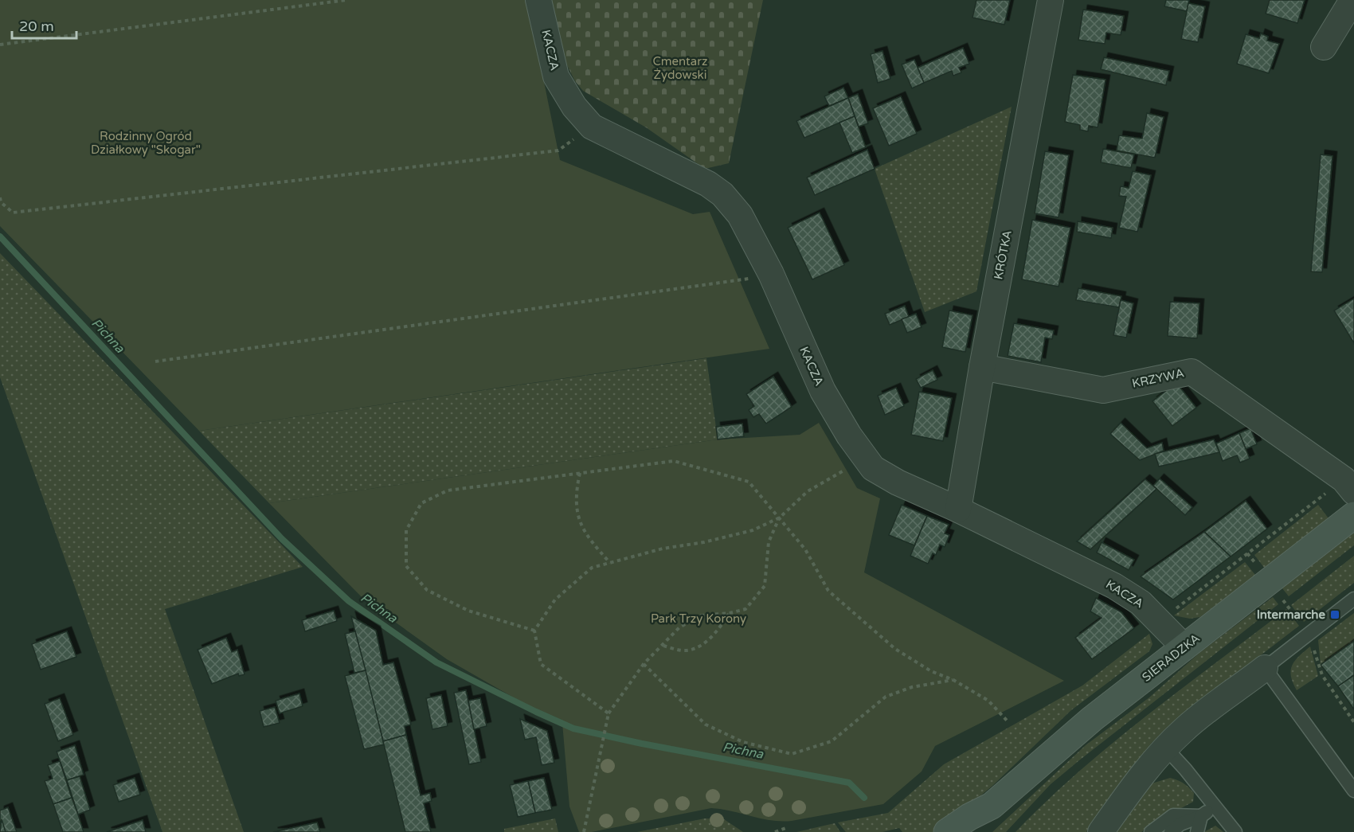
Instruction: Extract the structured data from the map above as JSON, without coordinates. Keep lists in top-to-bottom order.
{
  "streets": {
    "main road": ["SIERADZKA"],
    "street": ["KACZA", "KRÓTKA", "KRZYWA"]
  },
  "crossings": [
    ["KACZA", "KRÓTKA"],
    ["KACZA", "SIERADZKA"],
    ["KRÓTKA", "KRZYWA"]
  ],
  "water": ["Pichna"],
  "parks": ["Cmentarz Żydowski", "Rodzinny Ogród Działkowy \"Skogar\"", "Park Trzy Korony"],
  "places": {
    "transit": ["Intermarche"]
  },
  "scale_bar": "20 m"
}
